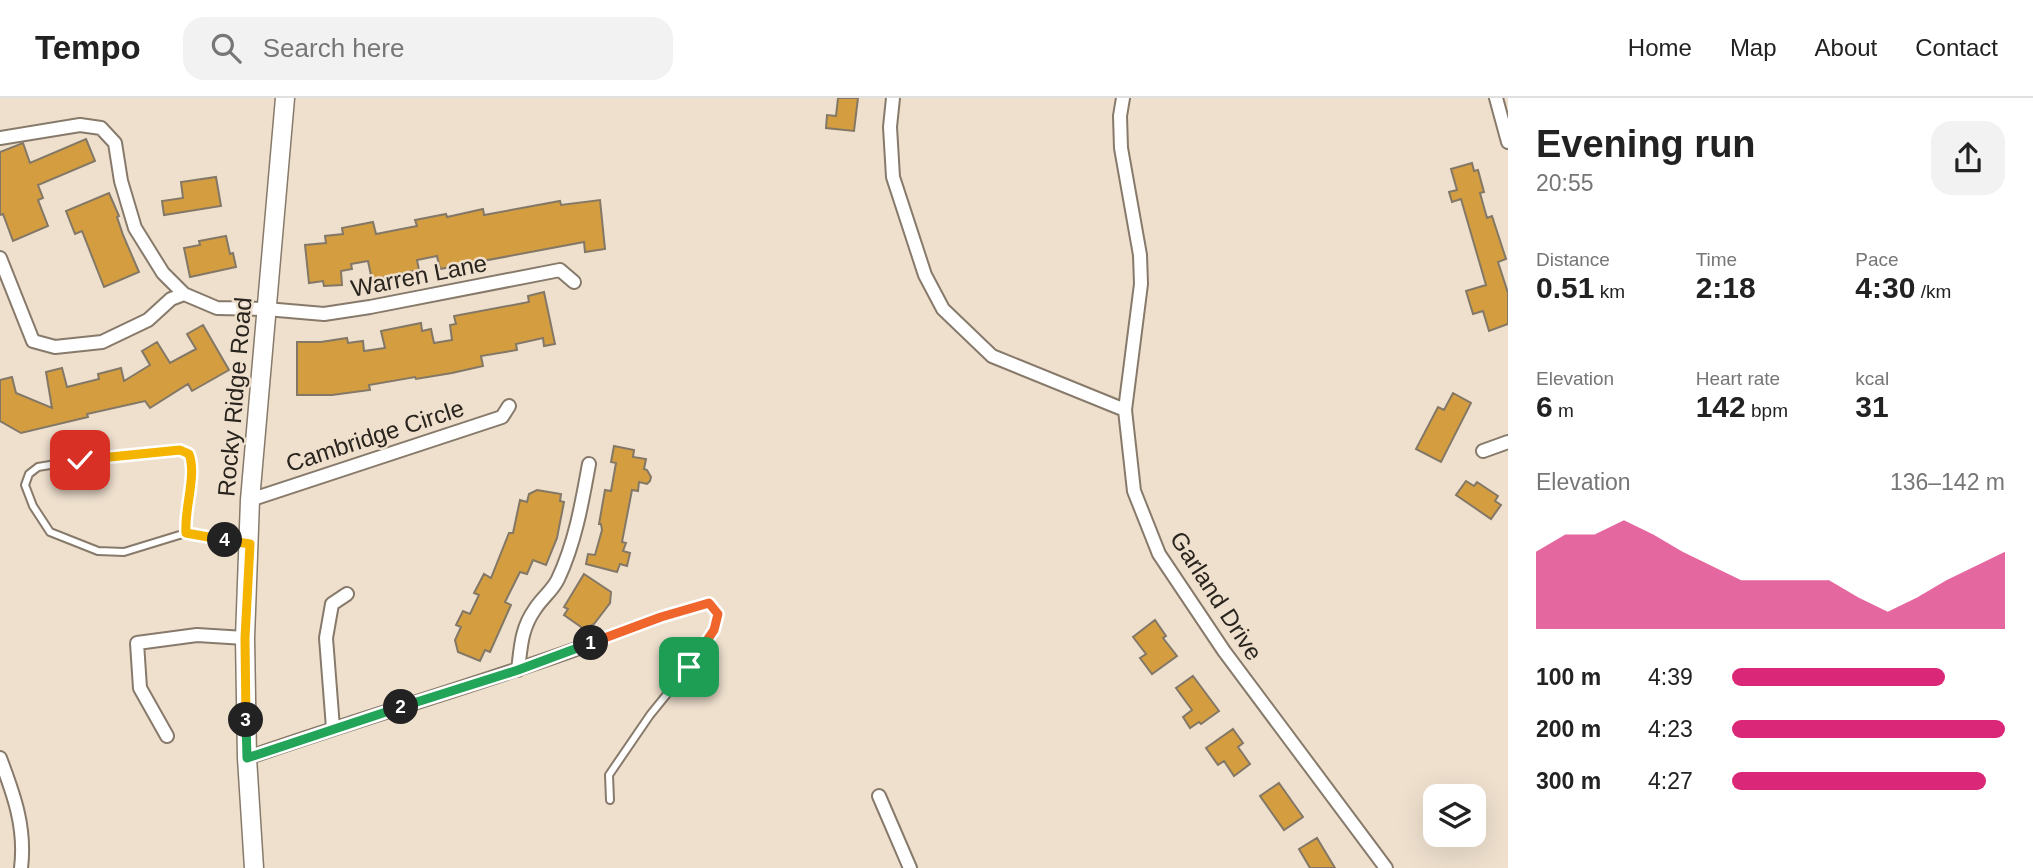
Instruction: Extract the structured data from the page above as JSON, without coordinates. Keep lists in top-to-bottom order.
{
  "streets": {
    "main road": ["Rocky Ridge Road"],
    "street": ["Warren Lane", "Cambridge Circle", "Garland Drive"]
  },
  "crossings": [
    ["Warren Lane", "Rocky Ridge Road"],
    ["Rocky Ridge Road", "Cambridge Circle"]
  ],
  "page": {
    "header": "Tempo",
    "search": "Search here",
    "nav": [
      "Home",
      "Map",
      "About",
      "Contact"
    ],
    "heading": ["Evening run", "20:55"],
    "stats": [
      ["Distance", "0.51 km"],
      ["Time", "2:18"],
      ["Pace", "4:30 /km"],
      ["Elevation", "6 m"],
      ["Heart rate", "142 bpm"],
      ["kcal", "31"]
    ],
    "chart": ["Elevation", "136–142 m"],
    "pins": [
      "4",
      "1",
      "2",
      "3"
    ],
    "list": [
      {
        "name": "100 m",
        "note": "4:39"
      },
      {
        "name": "200 m",
        "note": "4:23"
      },
      {
        "name": "300 m",
        "note": "4:27"
      }
    ]
  }
}
